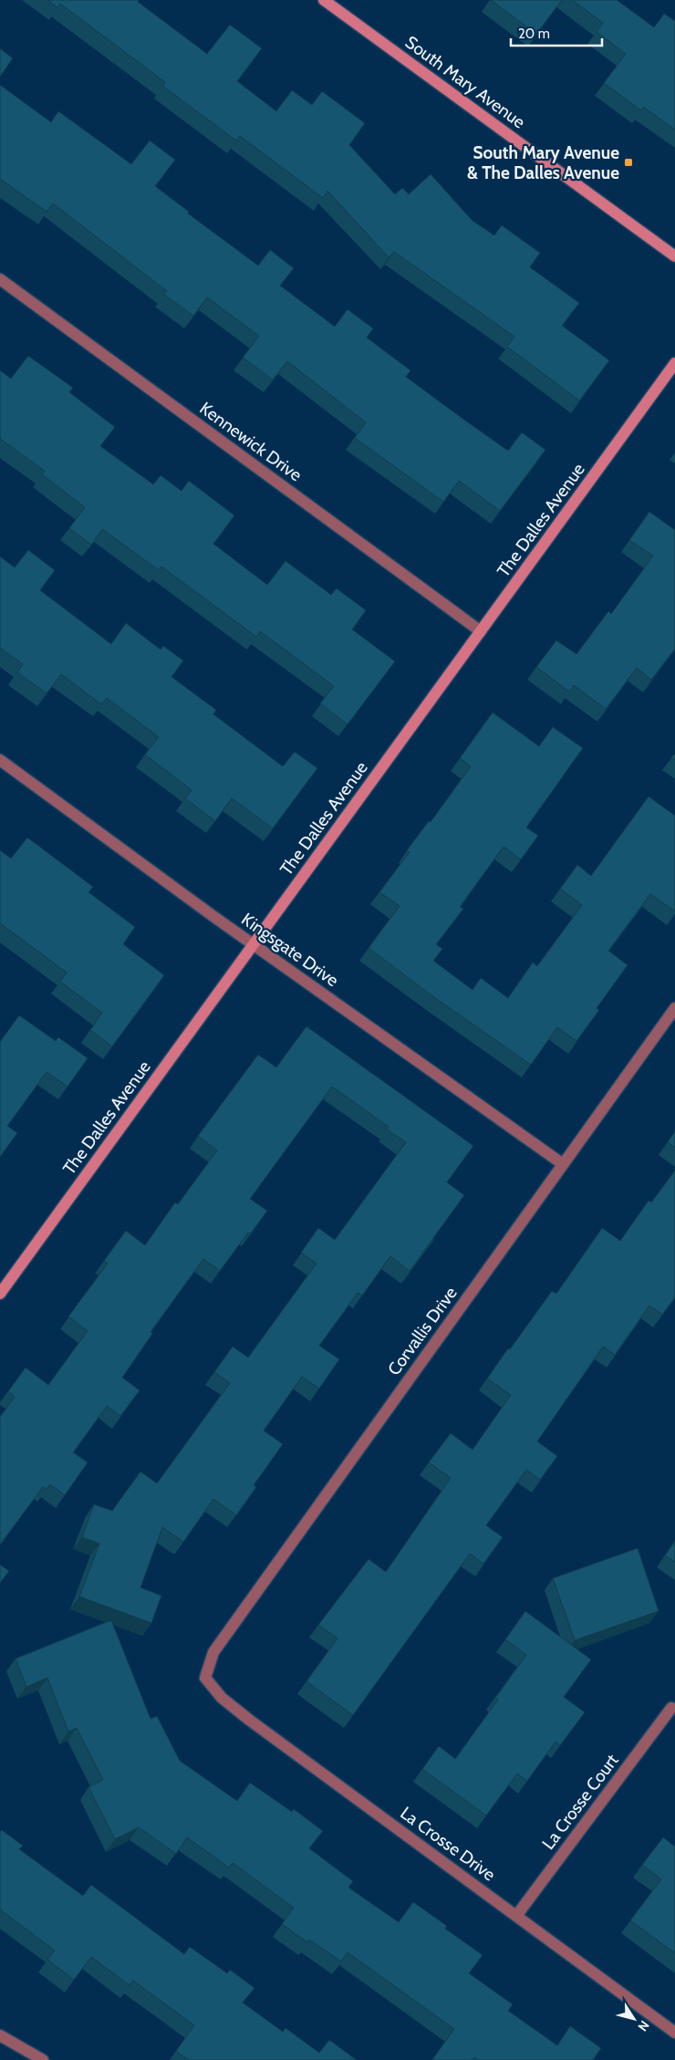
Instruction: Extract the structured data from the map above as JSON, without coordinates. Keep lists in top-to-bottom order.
{
  "streets": {
    "street": [
      "South Mary Avenue",
      "Kennewick Drive",
      "The Dalles Avenue",
      "Kingsgate Drive",
      "Corvallis Drive",
      "La Crosse Court",
      "La Crosse Drive"
    ]
  },
  "crossings": [
    ["Kennewick Drive", "The Dalles Avenue"],
    ["The Dalles Avenue", "Kingsgate Drive"],
    ["Kingsgate Drive", "Corvallis Drive"],
    ["Corvallis Drive", "La Crosse Drive"],
    ["La Crosse Court", "La Crosse Drive"]
  ],
  "places": {
    "transit": ["South Mary Avenue & The Dalles Avenue"]
  },
  "scale_bar": "20 m",
  "north": "bottom right"
}
